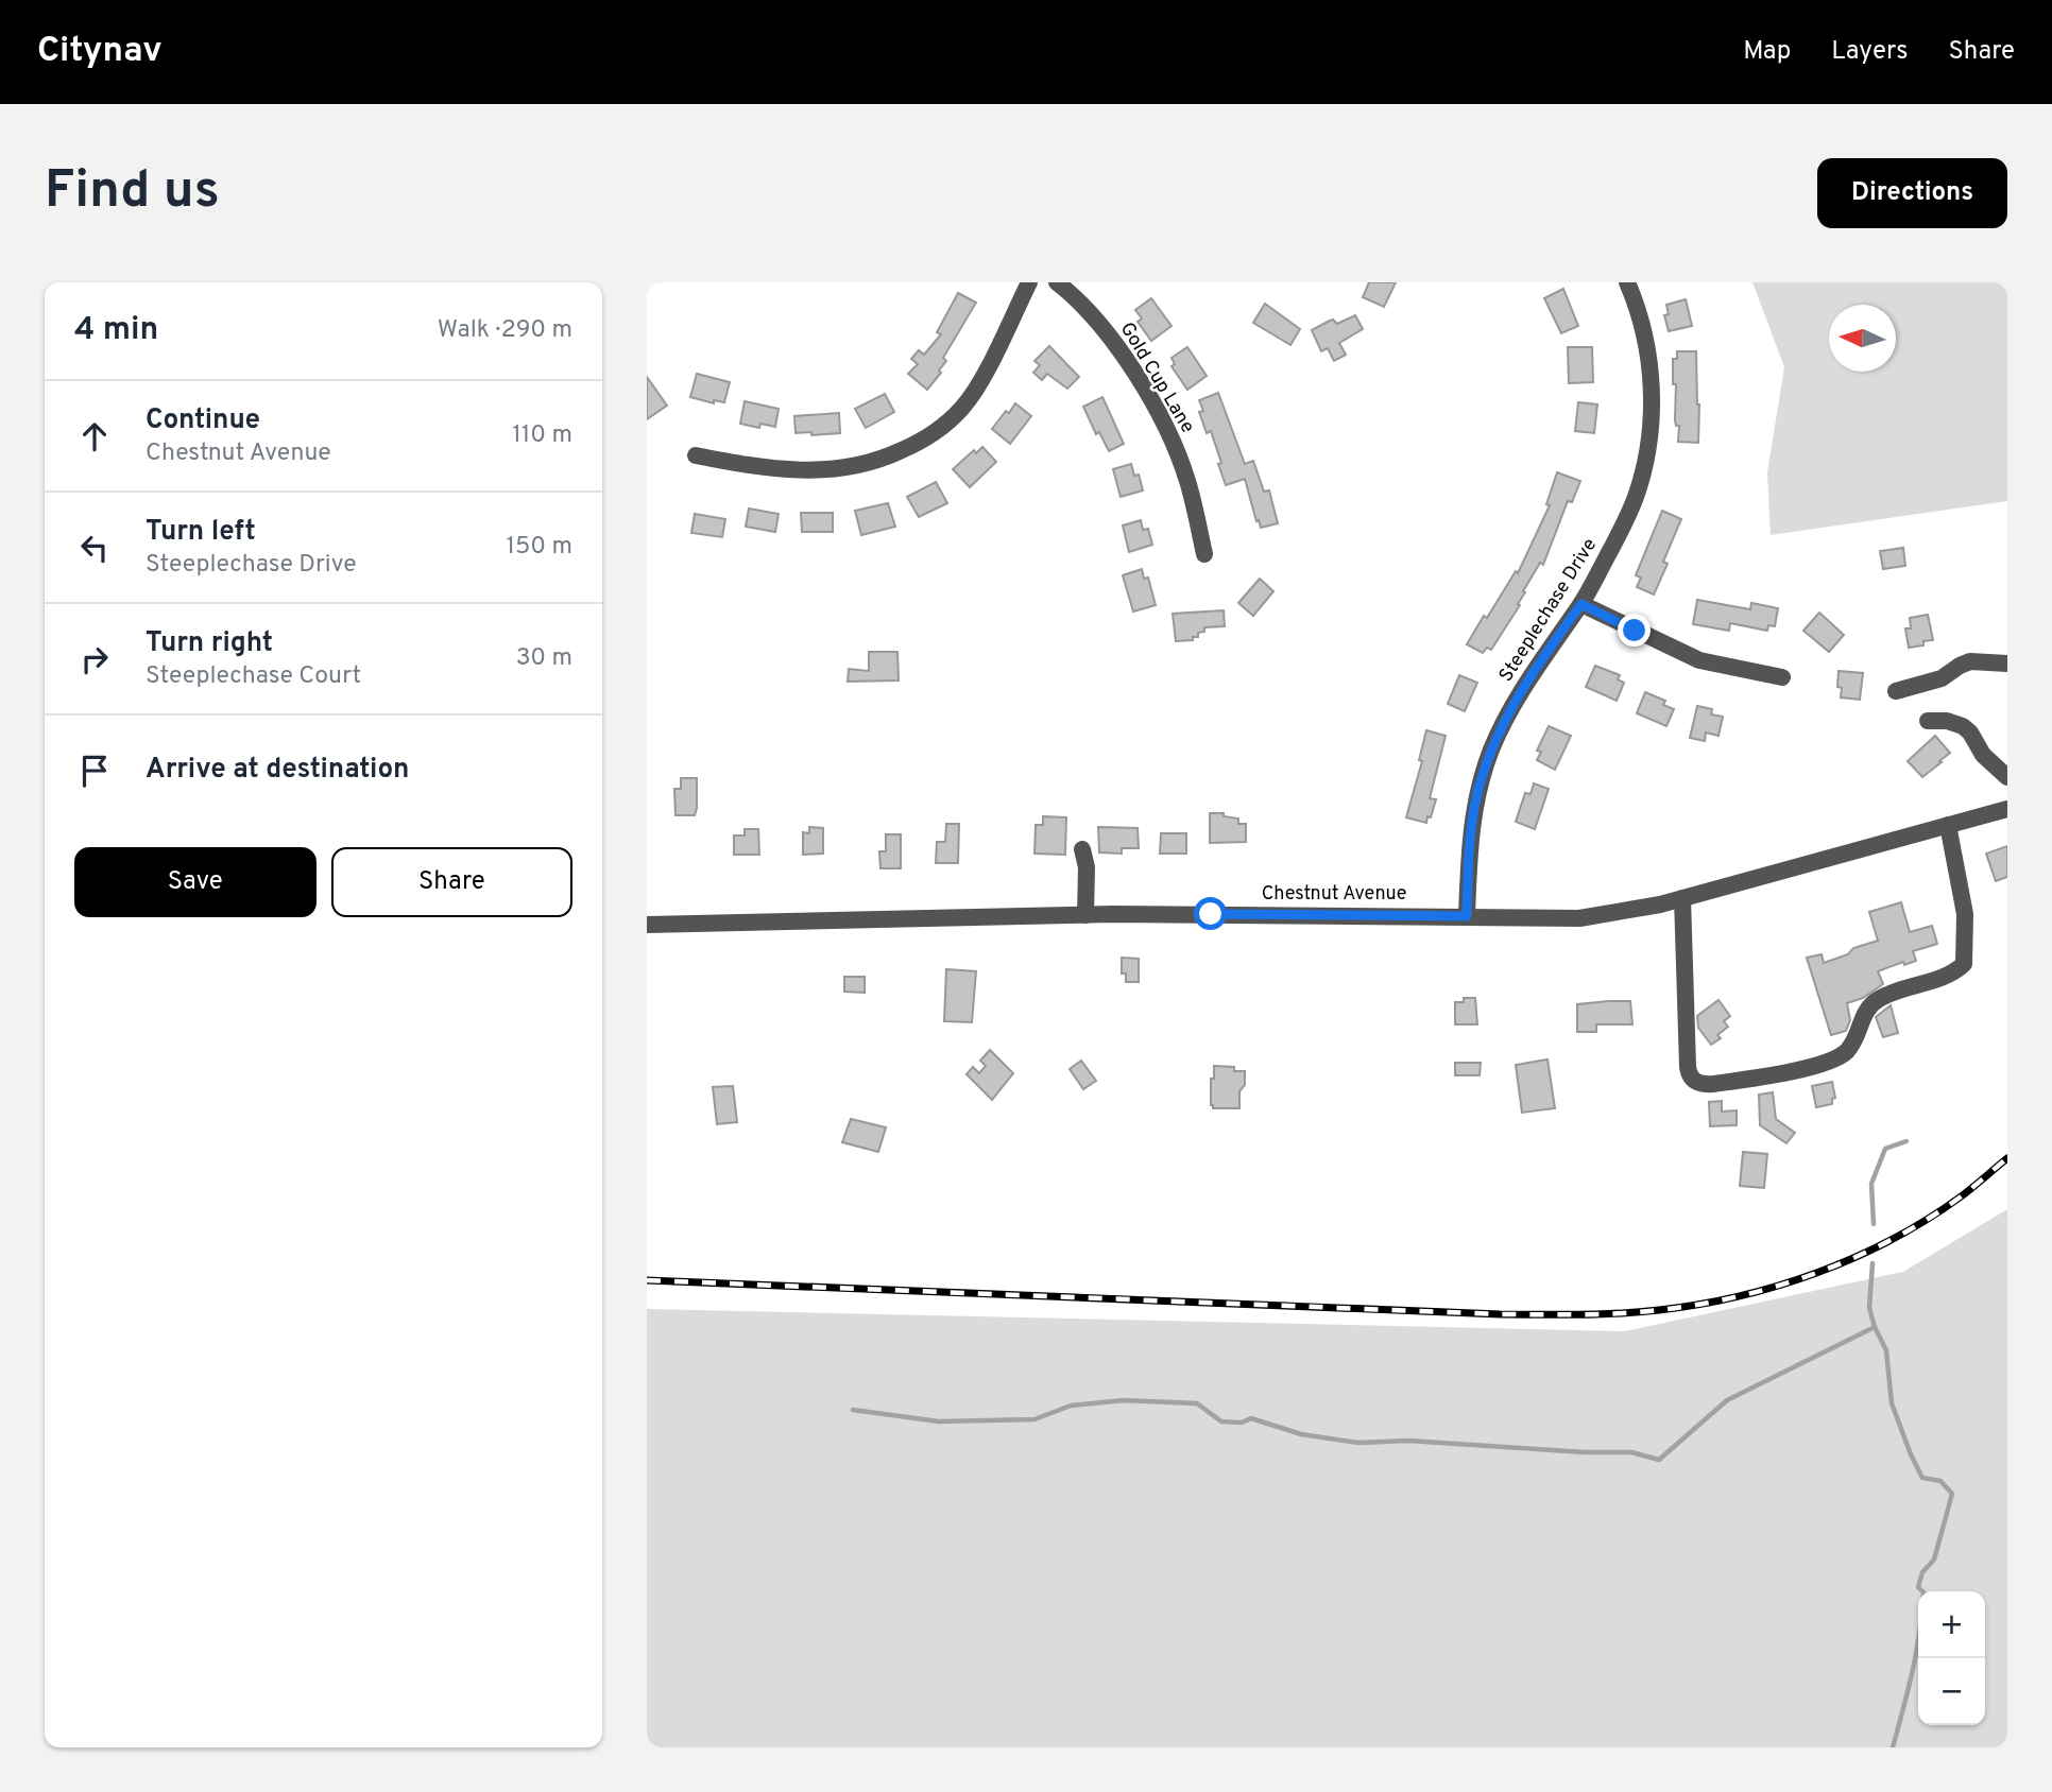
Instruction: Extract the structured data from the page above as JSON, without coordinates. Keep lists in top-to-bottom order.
{
  "streets": {
    "street": ["Gold Cup Lane", "Steeplechase Drive", "Chestnut Avenue"]
  },
  "crossings": [
    ["Steeplechase Drive", "Chestnut Avenue"]
  ],
  "north": "left",
  "page": {
    "header": "Citynav",
    "nav": ["Map", "Layers", "Share"],
    "buttons": [
      "Directions",
      ["Save", "Share"]
    ],
    "title": "Find us",
    "heading": ["4 min", "Walk · 290 m"],
    "list": [
      ["Continue", "Chestnut Avenue", "110 m"],
      ["Turn left", "Steeplechase Drive", "150 m"],
      ["Turn right", "Steeplechase Court", "30 m"],
      "Arrive at destination"
    ],
    "map_buttons": ["+", "−"]
  }
}
